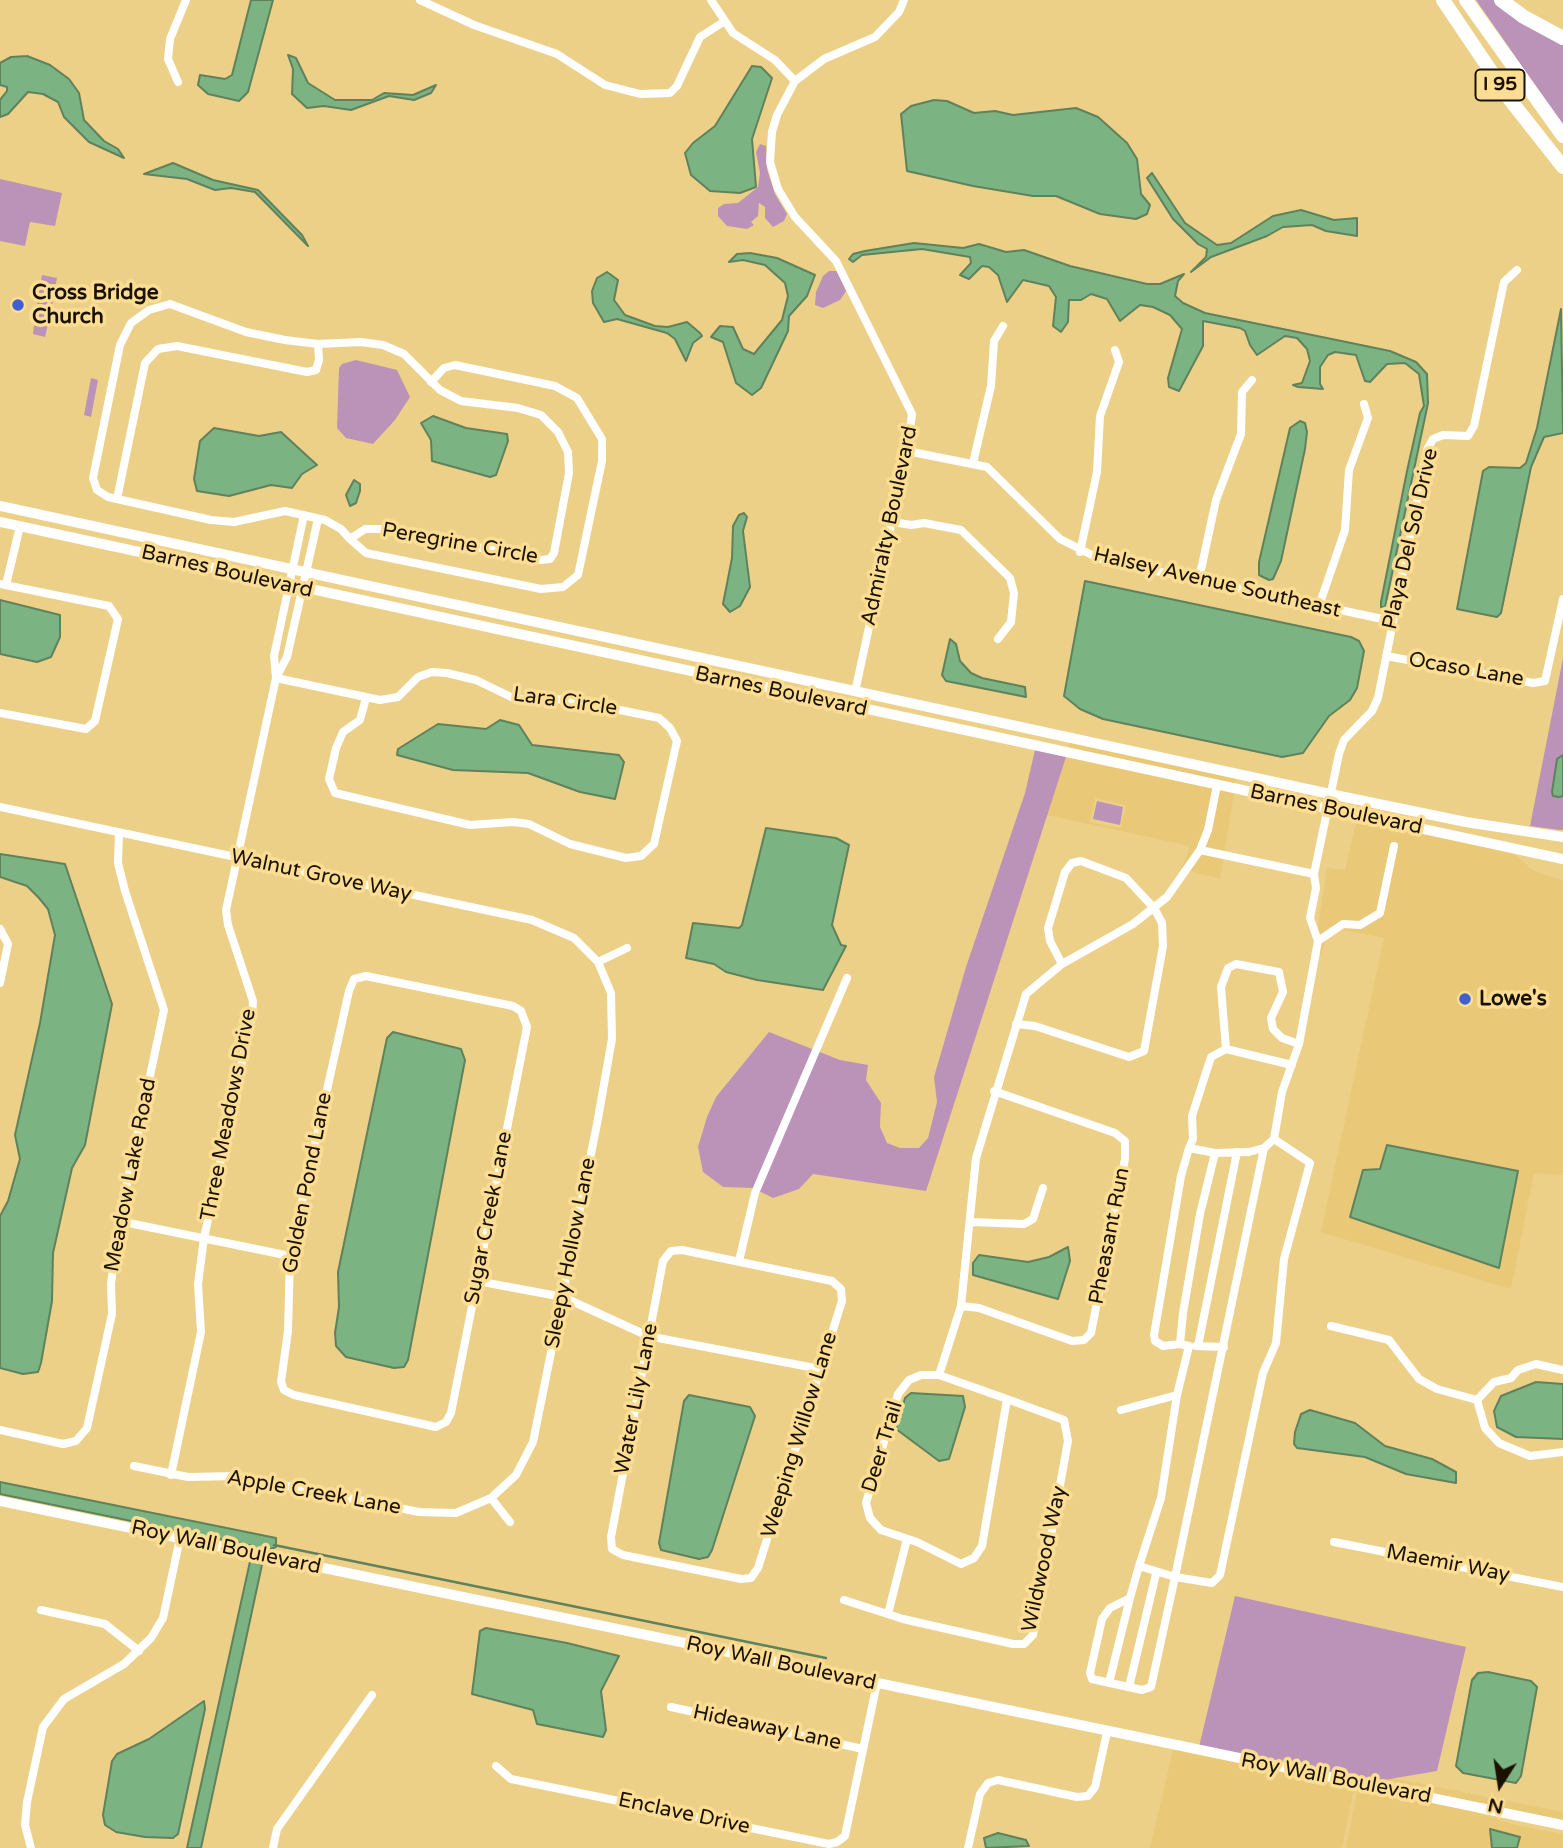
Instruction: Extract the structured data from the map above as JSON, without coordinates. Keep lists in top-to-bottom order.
{
  "streets": {
    "highway": ["I 95"],
    "main road": ["Barnes Boulevard"],
    "street": [
      "Admiralty Boulevard",
      "Playa Del Sol Drive",
      "Peregrine Circle",
      "Halsey Avenue Southeast",
      "Ocaso Lane",
      "Lara Circle",
      "Walnut Grove Way",
      "Three Meadows Drive",
      "Meadow Lake Road",
      "Golden Pond Lane",
      "Sugar Creek Lane",
      "Pheasant Run",
      "Sleepy Hollow Lane",
      "Water Lily Lane",
      "Weeping Willow Lane",
      "Deer Trail",
      "Apple Creek Lane",
      "Roy Wall Boulevard",
      "Wildwood Way",
      "Maemir Way",
      "Hideaway Lane",
      "Enclave Drive"
    ]
  },
  "crossings": [
    ["Admiralty Boulevard", "Barnes Boulevard"],
    ["Admiralty Boulevard", "Halsey Avenue Southeast"],
    ["Playa Del Sol Drive", "Barnes Boulevard"],
    ["Playa Del Sol Drive", "Halsey Avenue Southeast"],
    ["Playa Del Sol Drive", "Ocaso Lane"],
    ["Barnes Boulevard", "Three Meadows Drive"],
    ["Lara Circle", "Three Meadows Drive"],
    ["Walnut Grove Way", "Three Meadows Drive"],
    ["Walnut Grove Way", "Meadow Lake Road"],
    ["Walnut Grove Way", "Sleepy Hollow Lane"],
    ["Three Meadows Drive", "Apple Creek Lane"],
    ["Golden Pond Lane", "Sugar Creek Lane"],
    ["Sleepy Hollow Lane", "Apple Creek Lane"],
    ["Water Lily Lane", "Weeping Willow Lane"],
    ["Deer Trail", "Wildwood Way"],
    ["Roy Wall Boulevard", "Enclave Drive"],
    ["Hideaway Lane", "Enclave Drive"]
  ],
  "places": ["Cross Bridge Church", "Lowe's"],
  "north": "bottom"
}
